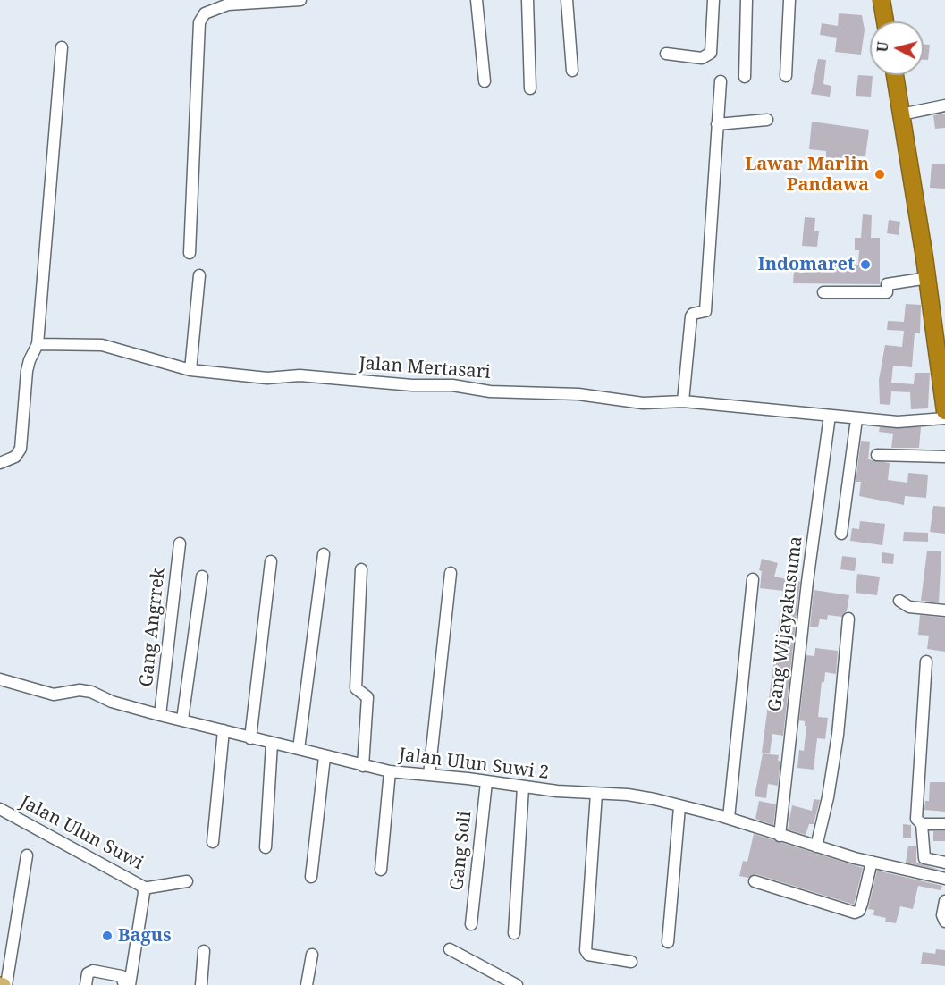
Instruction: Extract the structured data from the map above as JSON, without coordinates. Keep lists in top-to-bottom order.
{
  "streets": {
    "street": [
      "Jalan Mertasari",
      "Gang Wijayakusuma",
      "Gang Angrrek",
      "Jalan Ulun Suwi 2",
      "Jalan Ulun Suwi",
      "Gang Soli"
    ]
  },
  "crossings": [
    ["Jalan Mertasari", "Gang Wijayakusuma"],
    ["Gang Wijayakusuma", "Jalan Ulun Suwi 2"],
    ["Gang Angrrek", "Jalan Ulun Suwi 2"],
    ["Jalan Ulun Suwi 2", "Gang Soli"]
  ],
  "places": ["Lawar Marlin Pandawa", "Indomaret", "Bagus"],
  "north": "left"
}
